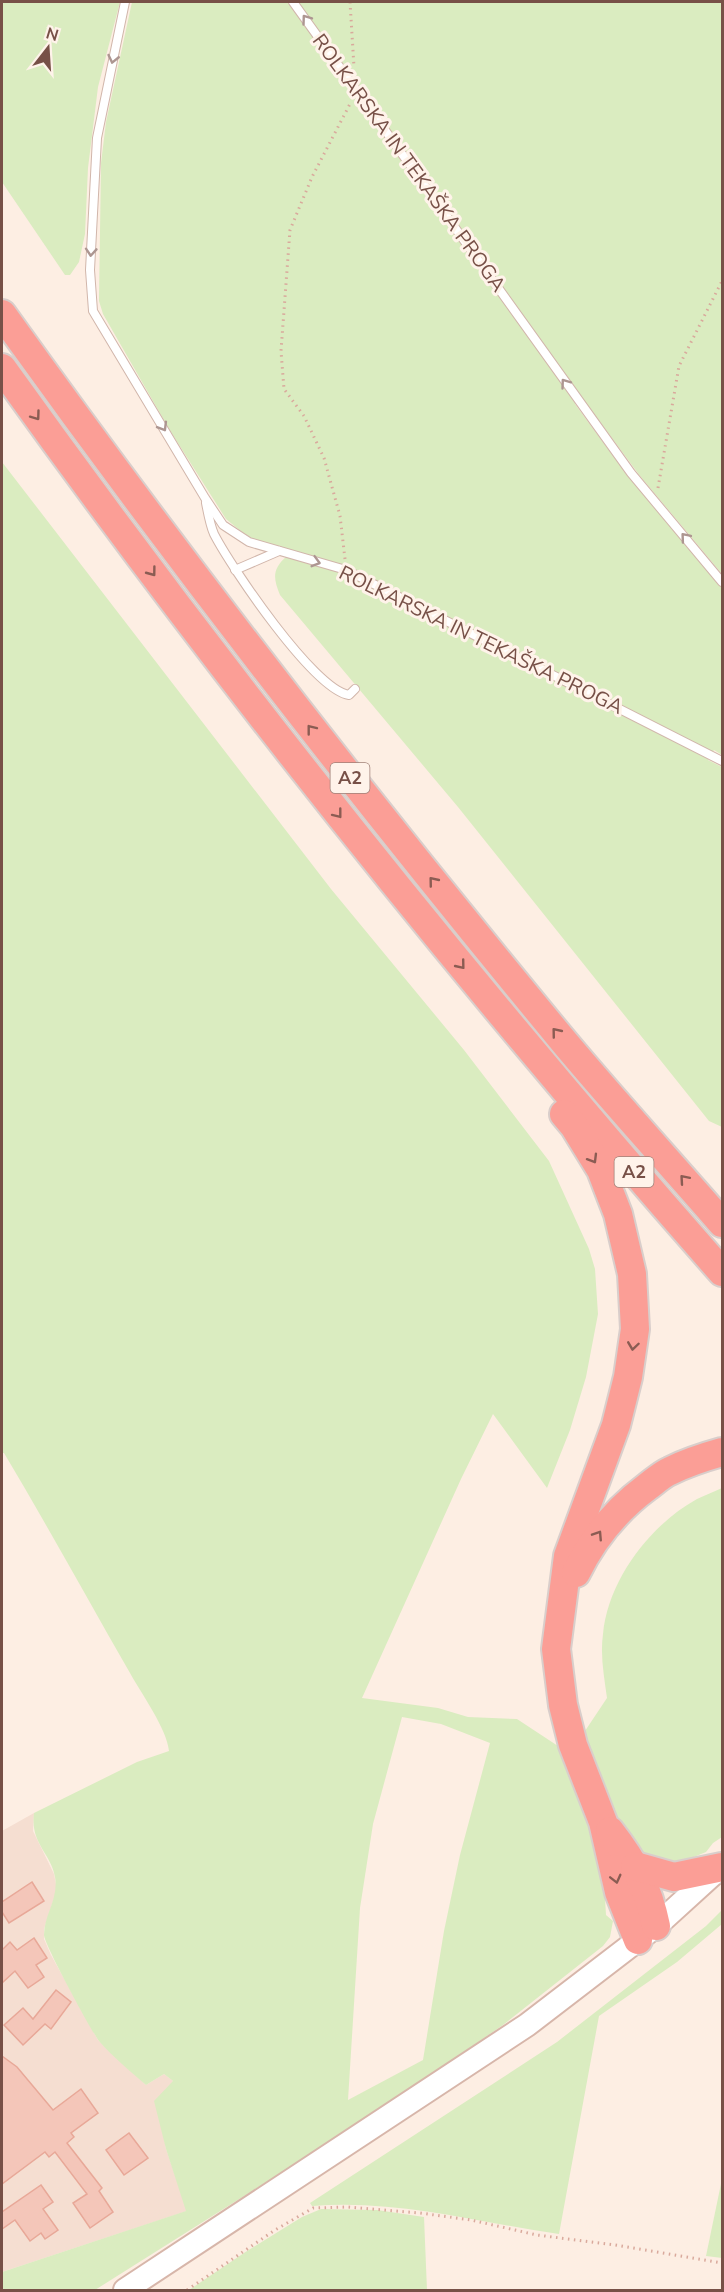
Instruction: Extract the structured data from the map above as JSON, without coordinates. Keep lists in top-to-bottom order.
{
  "streets": {
    "highway": ["A2"],
    "lane": ["ROLKARSKA IN TEKAŠKA PROGA"]
  },
  "north": "top"
}
